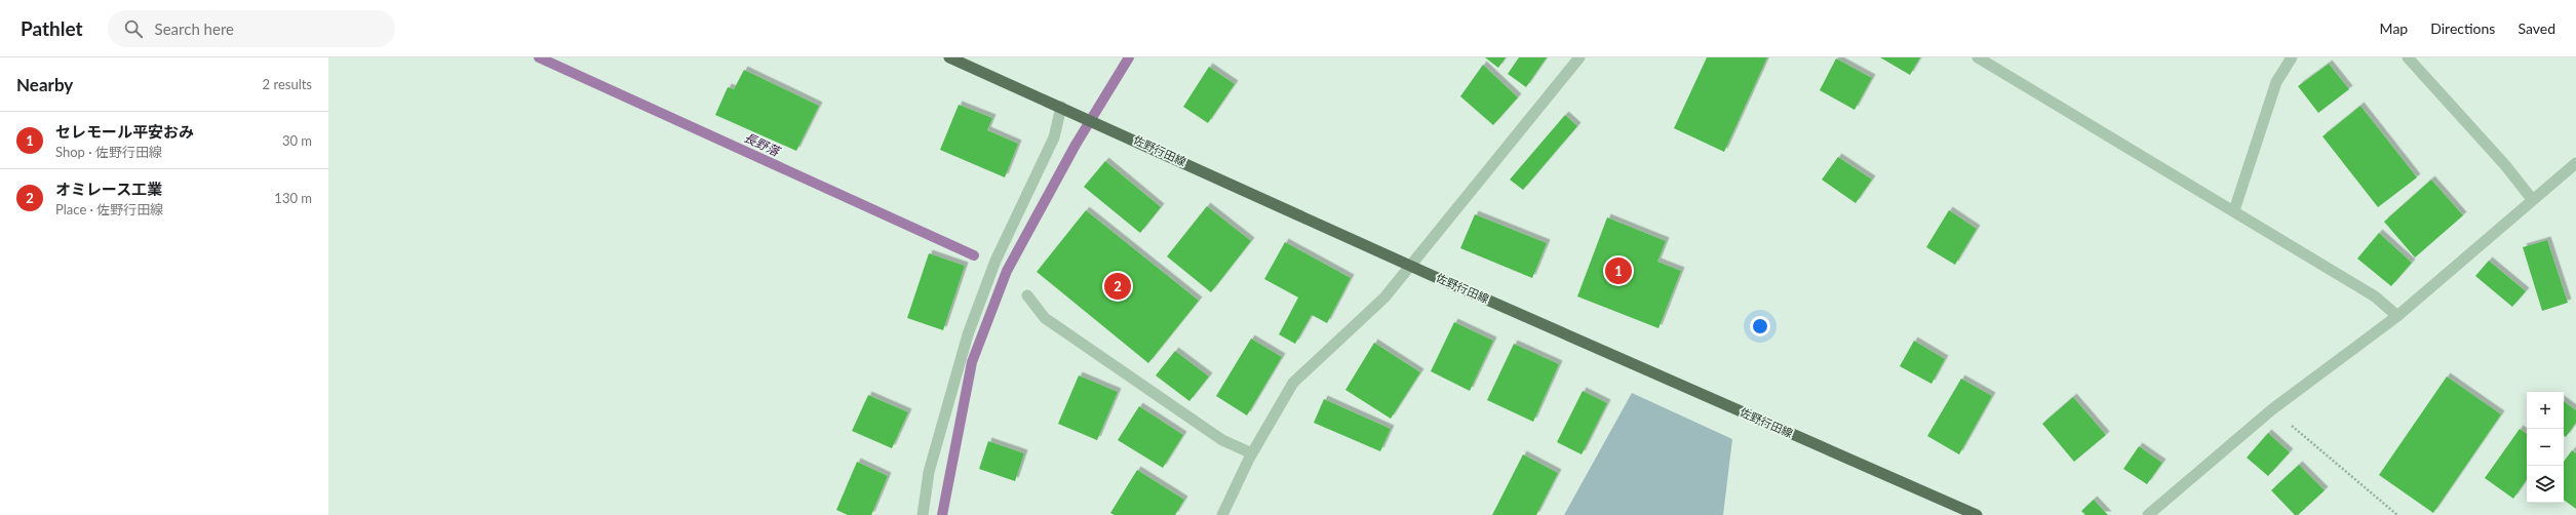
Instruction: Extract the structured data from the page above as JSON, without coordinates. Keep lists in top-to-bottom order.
{
  "streets": {
    "main road": ["佐野行田線"]
  },
  "water": ["長野落"],
  "page": {
    "header": "Pathlet",
    "search": "Search here",
    "nav": ["Map", "Directions", "Saved"],
    "heading": ["Nearby", "2 results"],
    "list": [
      {
        "mark": "1",
        "name": "セレモール平安おみ",
        "note": "Shop · 佐野行田線",
        "value": "30 m"
      },
      {
        "mark": "2",
        "name": "オミレース工業",
        "note": "Place · 佐野行田線",
        "value": "130 m"
      }
    ],
    "pins": ["1", "2"],
    "map_buttons": ["+", "−"]
  }
}
